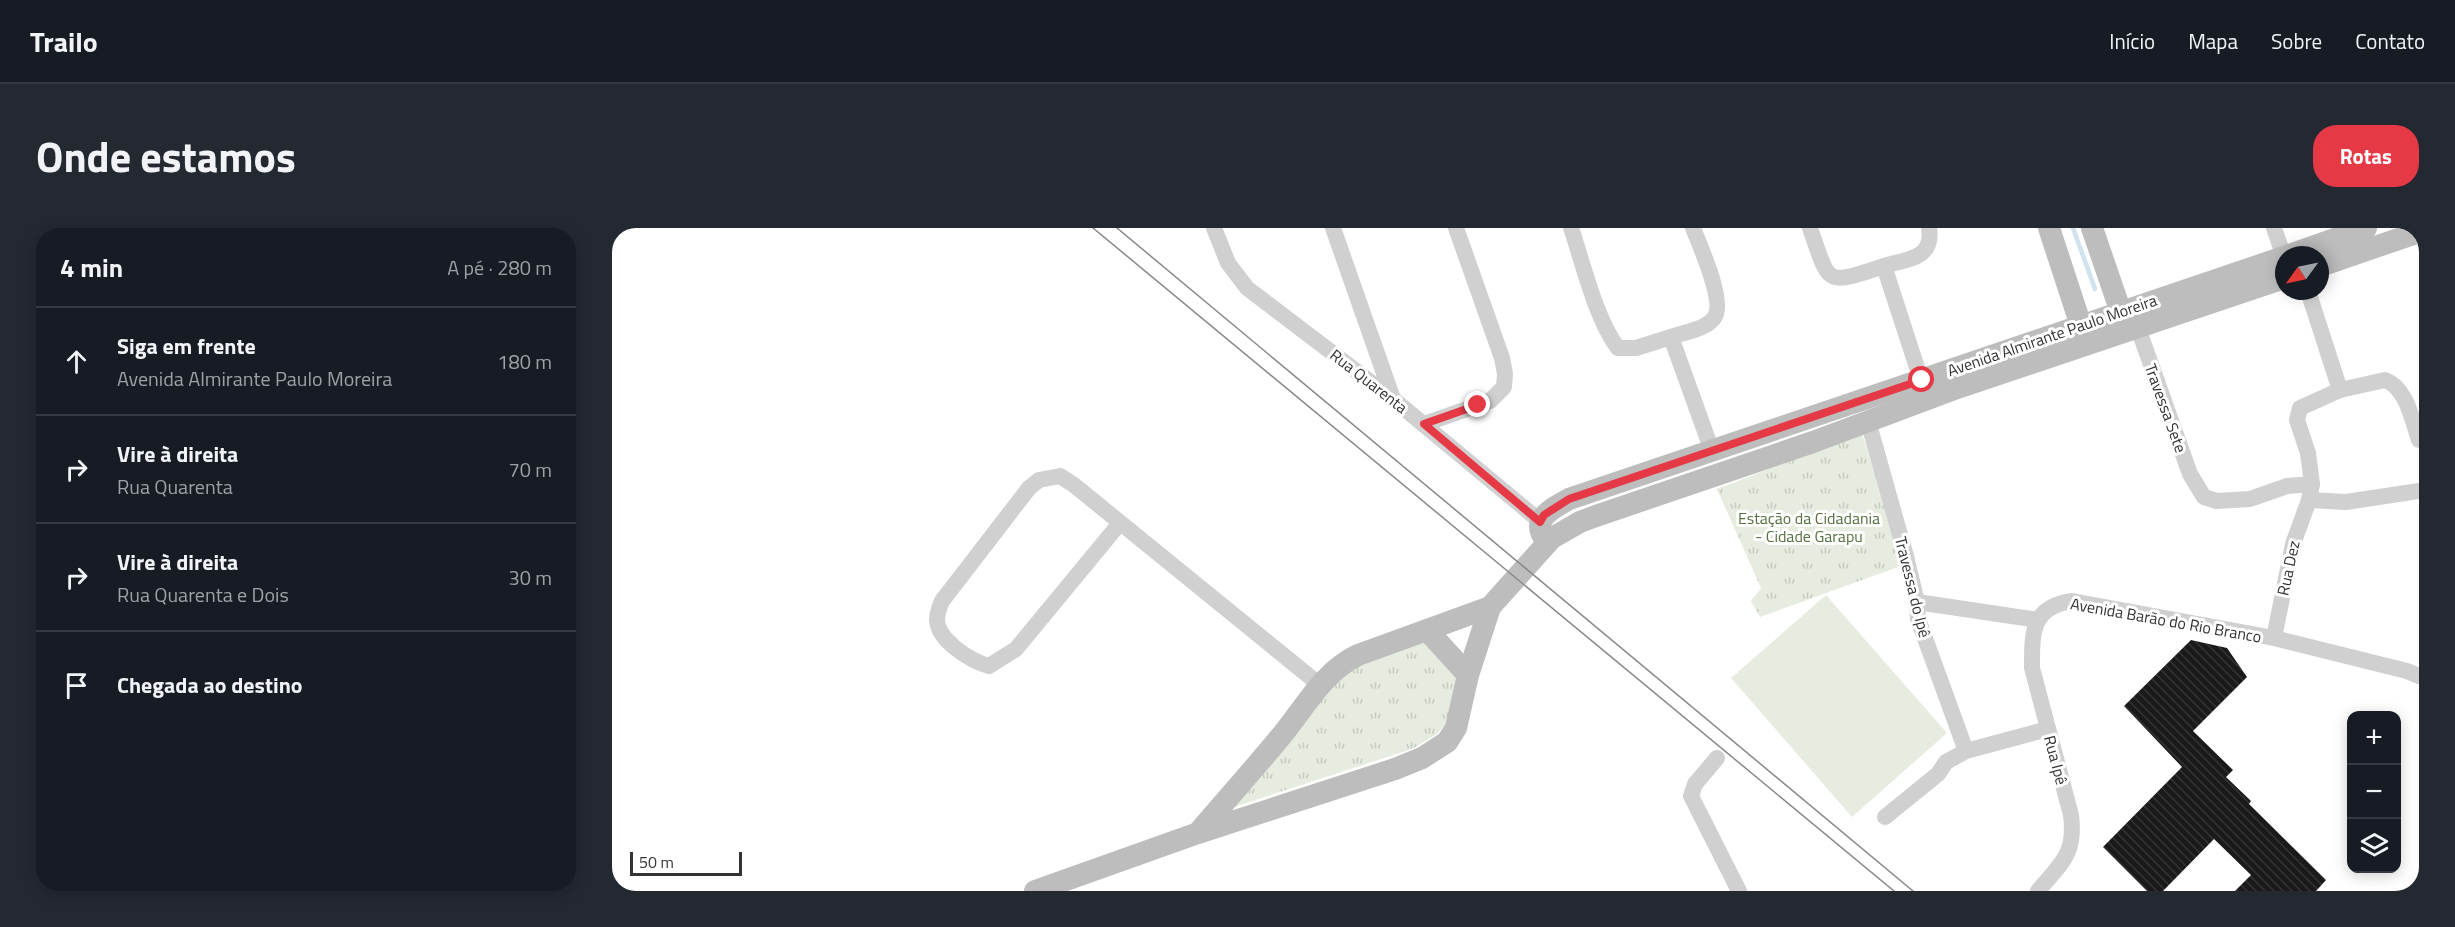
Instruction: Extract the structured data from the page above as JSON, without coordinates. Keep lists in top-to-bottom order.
{
  "streets": {
    "main road": ["Avenida Almirante Paulo Moreira"],
    "street": [
      "Rua Quarenta",
      "Travessa Sete",
      "Rua Dez",
      "Travessa do Ipê",
      "Avenida Barão do Rio Branco",
      "Rua Ipê"
    ]
  },
  "crossings": [
    ["Avenida Almirante Paulo Moreira", "Rua Quarenta"],
    ["Avenida Almirante Paulo Moreira", "Travessa Sete"],
    ["Avenida Almirante Paulo Moreira", "Travessa do Ipê"],
    ["Travessa Sete", "Rua Dez"],
    ["Rua Dez", "Avenida Barão do Rio Branco"],
    ["Avenida Barão do Rio Branco", "Rua Ipê"]
  ],
  "parks": ["Estação da Cidadania - Cidade Garapu"],
  "scale_bar": "50 m",
  "north": "bottom left",
  "page": {
    "header": "Trailo",
    "nav": [
      "Início",
      "Mapa",
      "Sobre",
      "Contato"
    ],
    "title": "Onde estamos",
    "buttons": "Rotas",
    "heading": ["4 min", "A pé · 280 m"],
    "list": [
      ["Siga em frente", "Avenida Almirante Paulo Moreira", "180 m"],
      ["Vire à direita", "Rua Quarenta", "70 m"],
      ["Vire à direita", "Rua Quarenta e Dois", "30 m"],
      "Chegada ao destino"
    ],
    "map_buttons": ["+", "−"],
    "scale": "50 m"
  }
}
